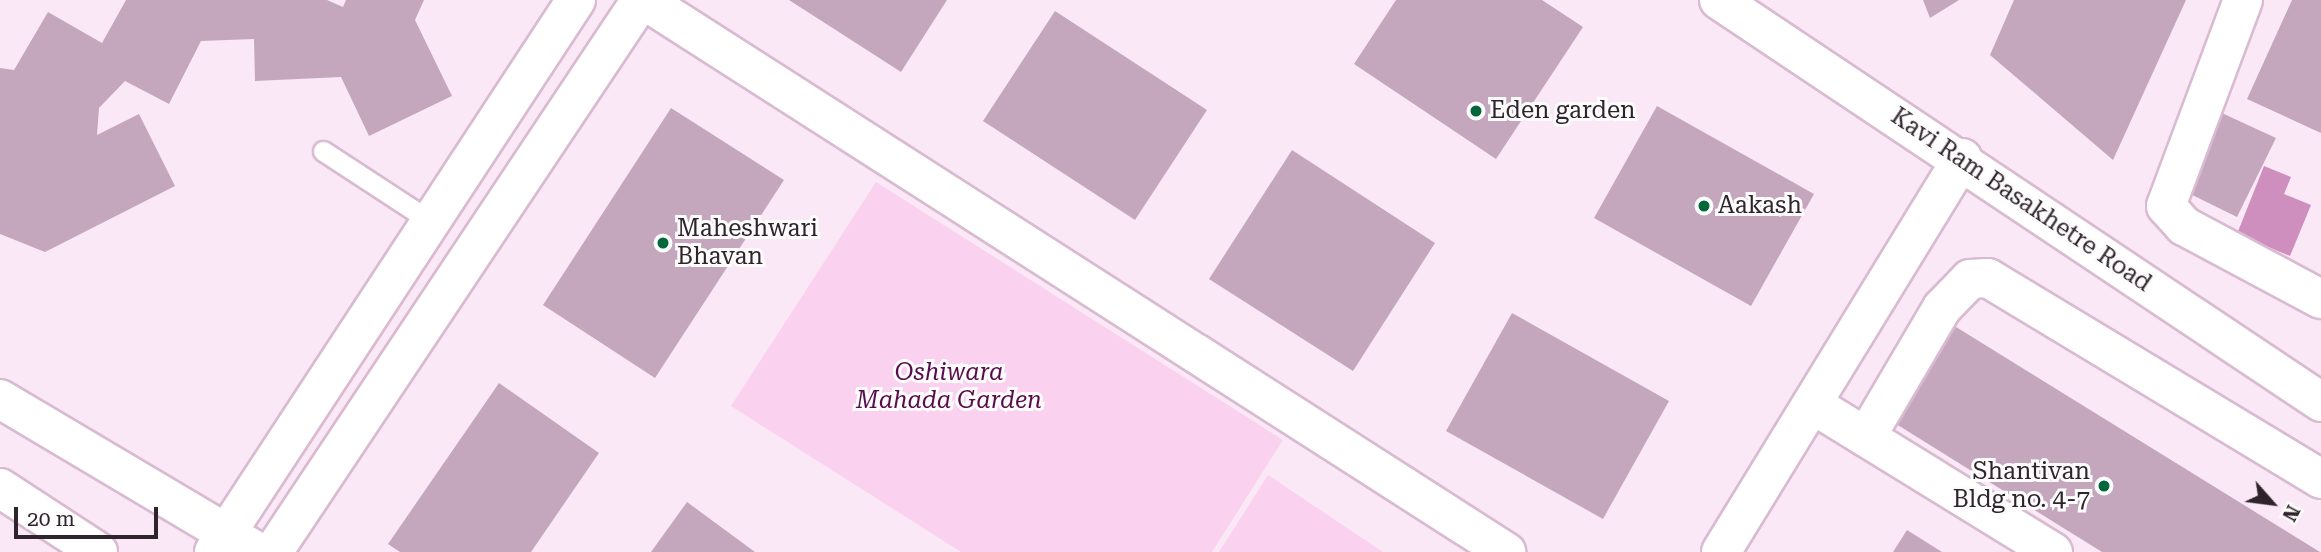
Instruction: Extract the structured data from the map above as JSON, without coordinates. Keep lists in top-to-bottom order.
{
  "streets": {
    "street": ["Kavi Ram Basakhetre Road"]
  },
  "parks": ["Oshiwara Mahada Garden"],
  "places": [
    "Eden garden",
    "Aakash",
    "Maheshwari Bhavan",
    "Shantivan Bldg no. 4-7"
  ],
  "scale_bar": "20 m",
  "north": "bottom right"
}
